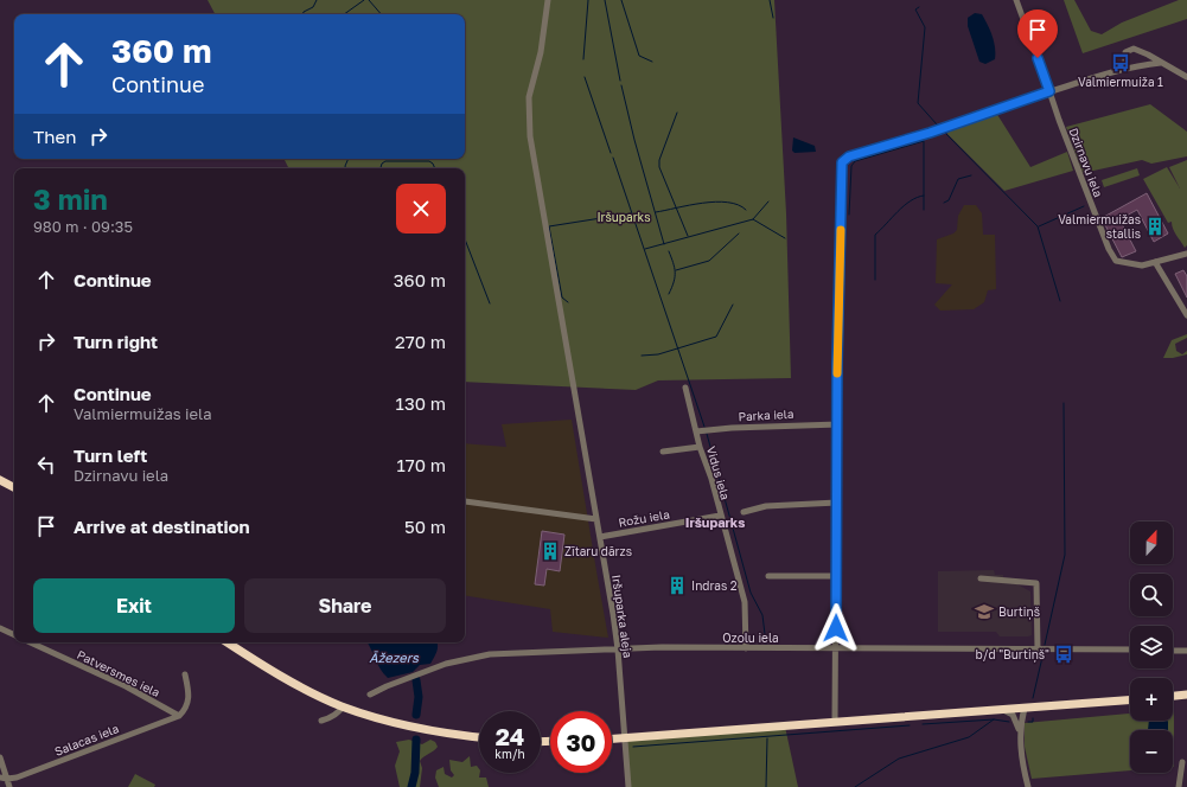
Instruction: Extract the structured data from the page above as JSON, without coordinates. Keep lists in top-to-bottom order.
{
  "streets": {
    "street": [
      "Dzirnavu iela",
      "Parka iela",
      "Vidus iela",
      "Rožu iela",
      "Iršuparka aleja",
      "Ozolu iela",
      "Patversmes iela",
      "Salacas iela"
    ]
  },
  "crossings": [
    ["Parka iela", "Vidus iela"],
    ["Vidus iela", "Rožu iela"],
    ["Vidus iela", "Ozolu iela"],
    ["Rožu iela", "Iršuparka aleja"],
    ["Iršuparka aleja", "Ozolu iela"],
    ["Patversmes iela", "Salacas iela"]
  ],
  "districts": ["Iršuparks"],
  "water": ["Āžezers"],
  "parks": ["Iršuparks"],
  "places": {
    "bus stop": ["Valmiermuiža 1", "b/d \"Burtiņš\""],
    "building": ["Valmiermuižas stallis", "Zītaru dārzs", "Indras 2"],
    "school or university": ["Burtiņš"]
  },
  "north": "top",
  "page": {
    "turn": ["360 m", "Continue"],
    "then": "Then",
    "heading": ["3 min", "980 m · 09:35"],
    "list": [
      {
        "name": "Continue",
        "value": "360 m"
      },
      {
        "name": "Turn right",
        "value": "270 m"
      },
      {
        "name": "Continue",
        "note": "Valmiermuižas iela",
        "value": "130 m"
      },
      {
        "name": "Turn left",
        "note": "Dzirnavu iela",
        "value": "170 m"
      },
      {
        "name": "Arrive at destination",
        "value": "50 m"
      }
    ],
    "map_buttons": ["+", "−"],
    "buttons": ["Exit", "Share"],
    "speed": "24 km/h",
    "limit": "30"
  }
}
